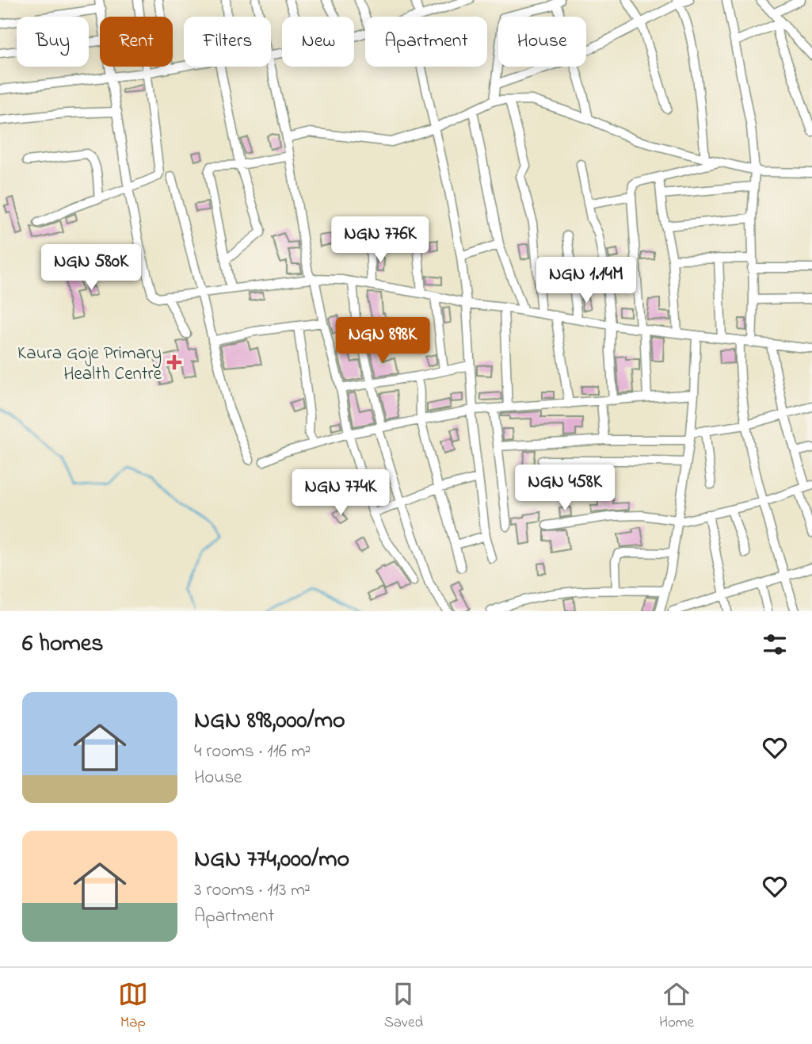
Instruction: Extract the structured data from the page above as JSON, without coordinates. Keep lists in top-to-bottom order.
{
  "places": {
    "health": ["Kaura Goje Primary Health Centre"]
  },
  "page": {
    "chip": [
      "Buy",
      "Rent",
      "Filters",
      "New",
      "Apartment",
      "House"
    ],
    "price": [
      "NGN 776K",
      "NGN 580K",
      "NGN 1.14M",
      "NGN 898K",
      "NGN 458K",
      "NGN 774K"
    ],
    "heading": "6 homes",
    "list": [
      {
        "name": "NGN 898,000/mo",
        "note": "4 rooms · 116 m² · House"
      },
      {
        "name": "NGN 774,000/mo",
        "note": "3 rooms · 113 m² · Apartment"
      }
    ],
    "tabs": ["Map", "Saved", "Home"]
  }
}
